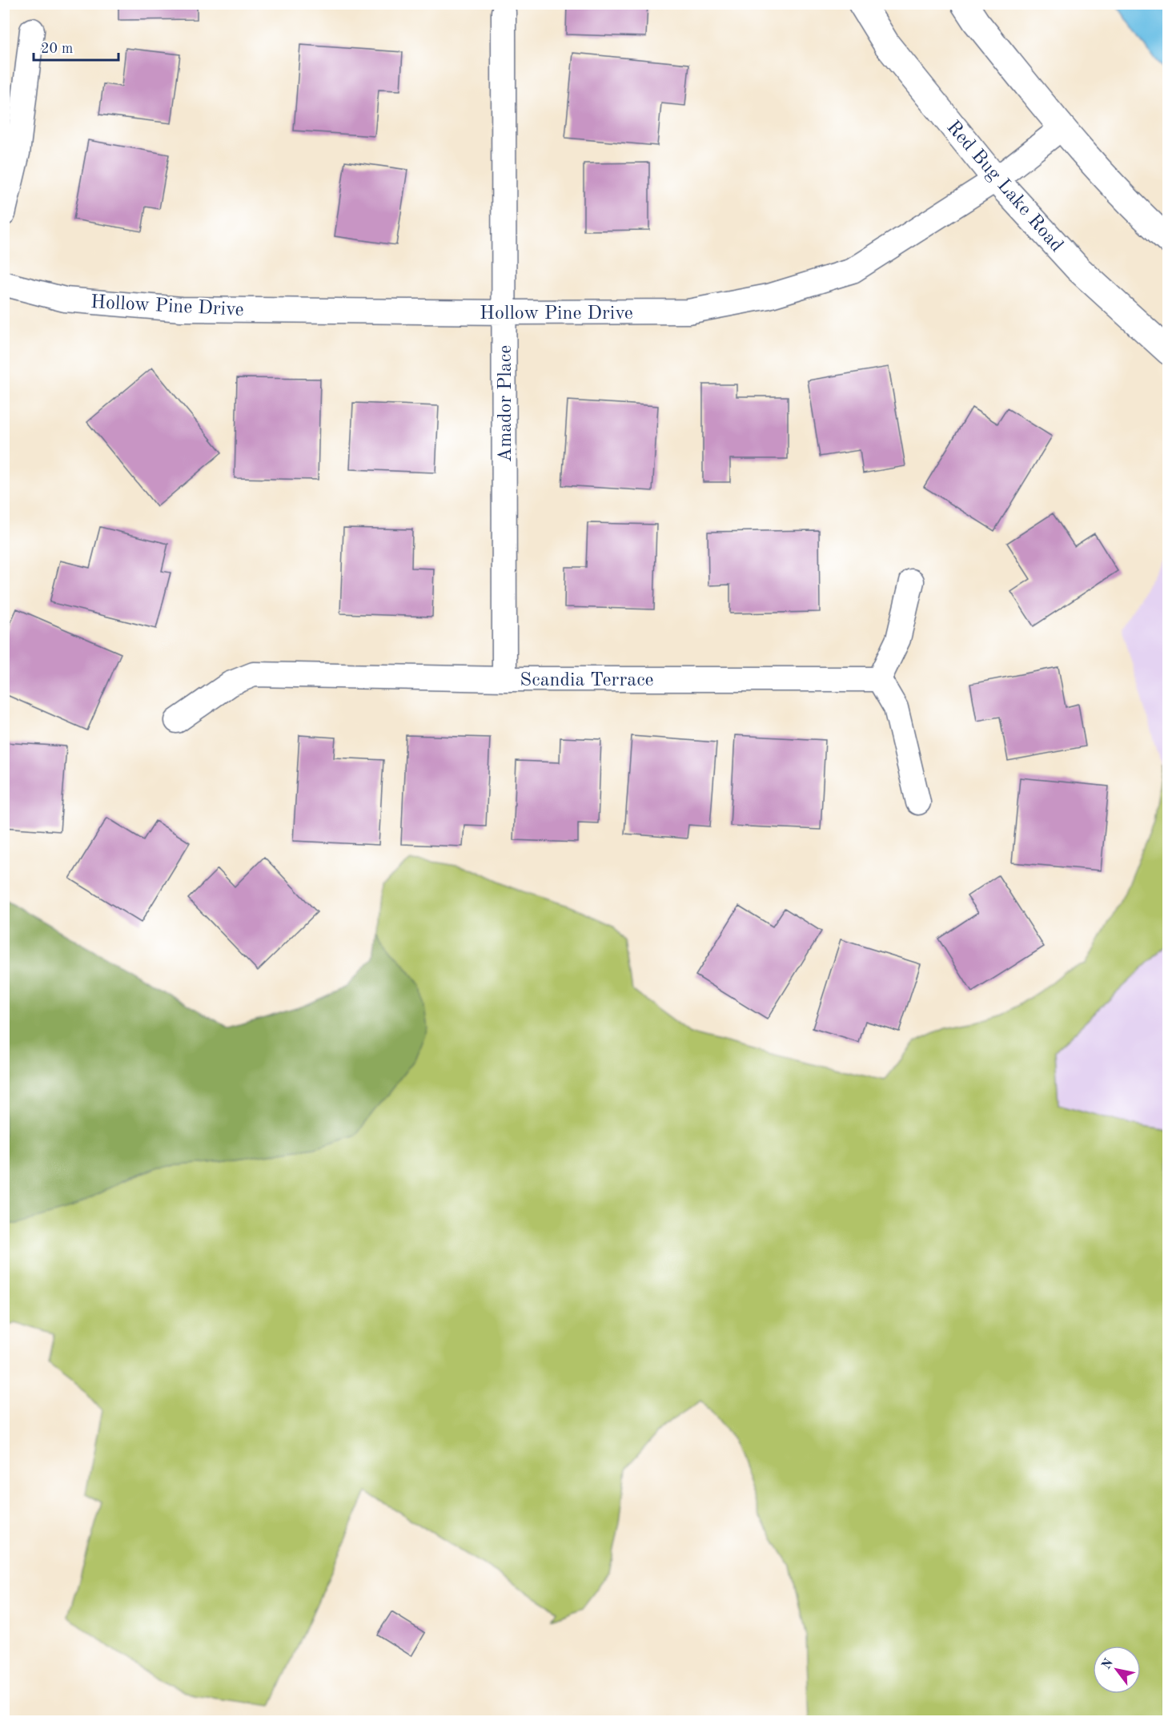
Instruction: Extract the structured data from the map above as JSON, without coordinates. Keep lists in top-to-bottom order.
{
  "streets": {
    "main road": ["Red Bug Lake Road"],
    "street": ["Hollow Pine Drive", "Amador Place", "Scandia Terrace"]
  },
  "crossings": [
    ["Red Bug Lake Road", "Hollow Pine Drive"],
    ["Hollow Pine Drive", "Amador Place"],
    ["Amador Place", "Scandia Terrace"]
  ],
  "scale_bar": "20 m",
  "north": "top left"
}
